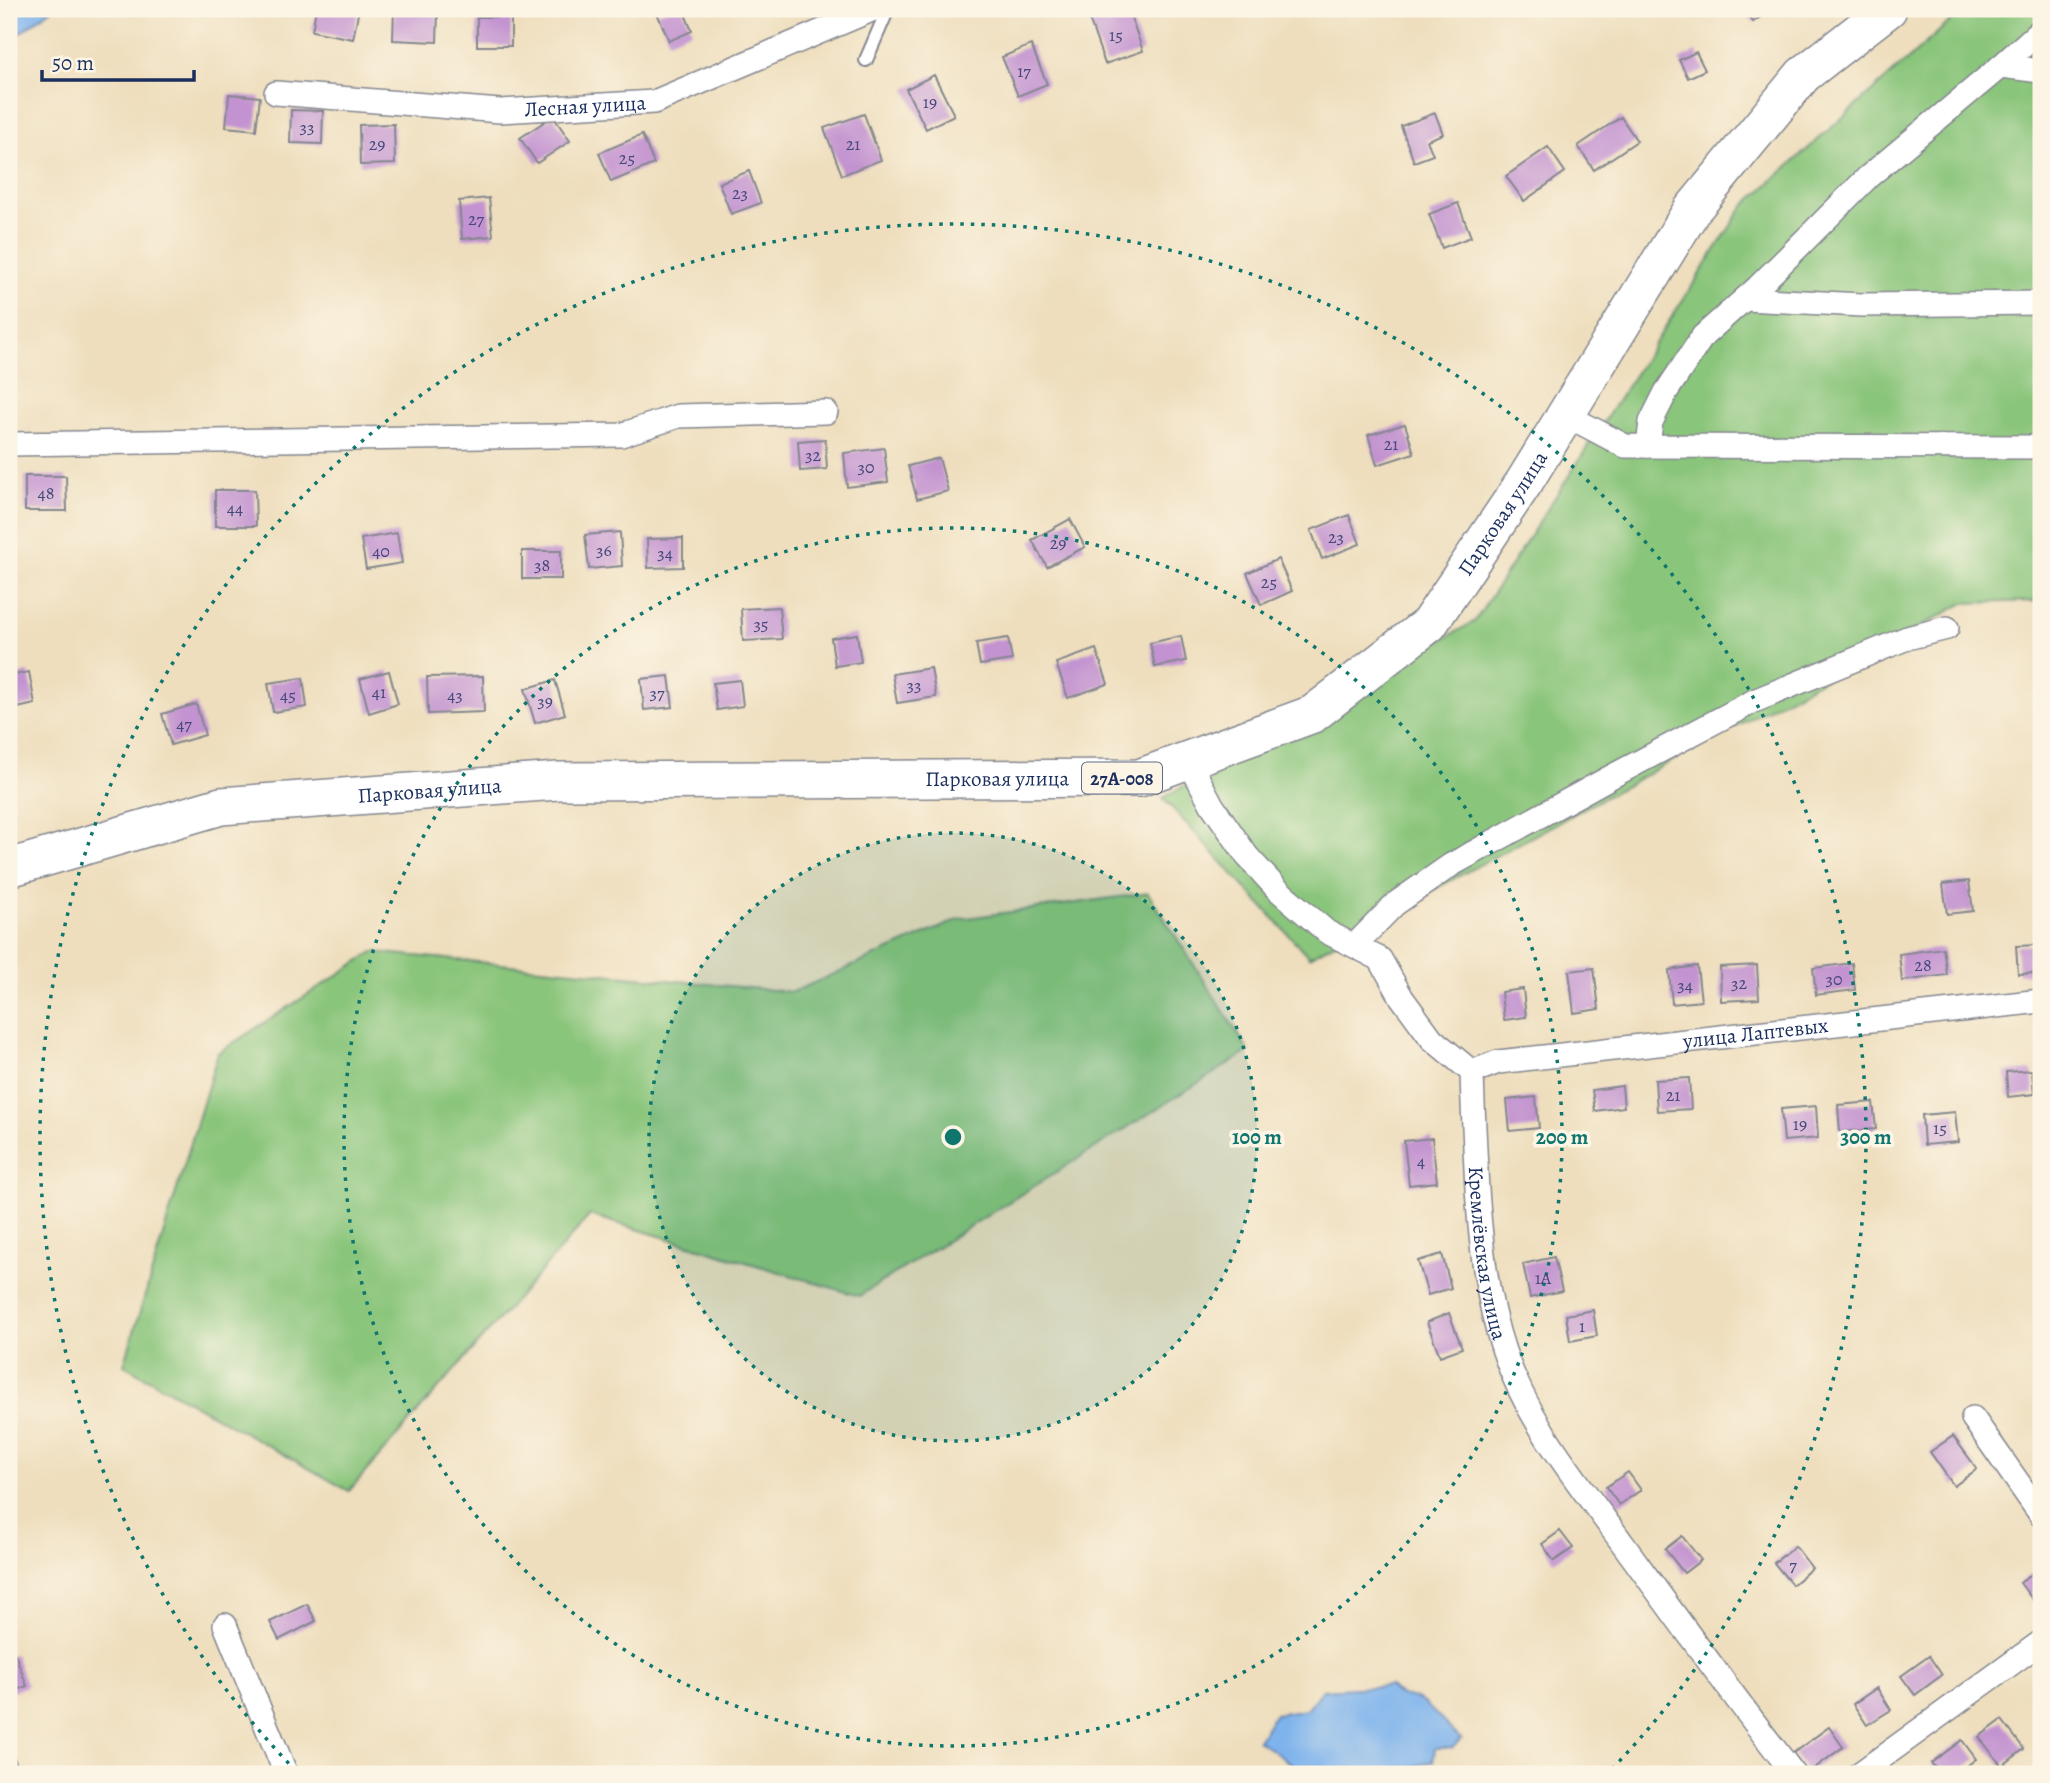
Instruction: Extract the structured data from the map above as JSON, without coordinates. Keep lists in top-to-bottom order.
{
  "streets": {
    "main road": ["Парковая улица", "27А-008"],
    "street": ["Лесная улица", "улица Лаптевых", "Кремлёвская улица"]
  },
  "crossings": [
    ["улица Лаптевых", "Кремлёвская улица"]
  ],
  "house_numbers": [
    "15",
    "17",
    "19",
    "33",
    "29",
    "21",
    "25",
    "23",
    "27",
    "21",
    "32",
    "30",
    "48",
    "44",
    "23",
    "29",
    "36",
    "40",
    "34",
    "38",
    "25",
    "35",
    "33",
    "41",
    "37",
    "45",
    "43",
    "39",
    "47",
    "28",
    "30",
    "32",
    "34",
    "21",
    "19",
    "15",
    "4",
    "1А",
    "1",
    "7"
  ],
  "scale_bar": "50 m",
  "rings": ["100 m", "200 m", "300 m"]
}
